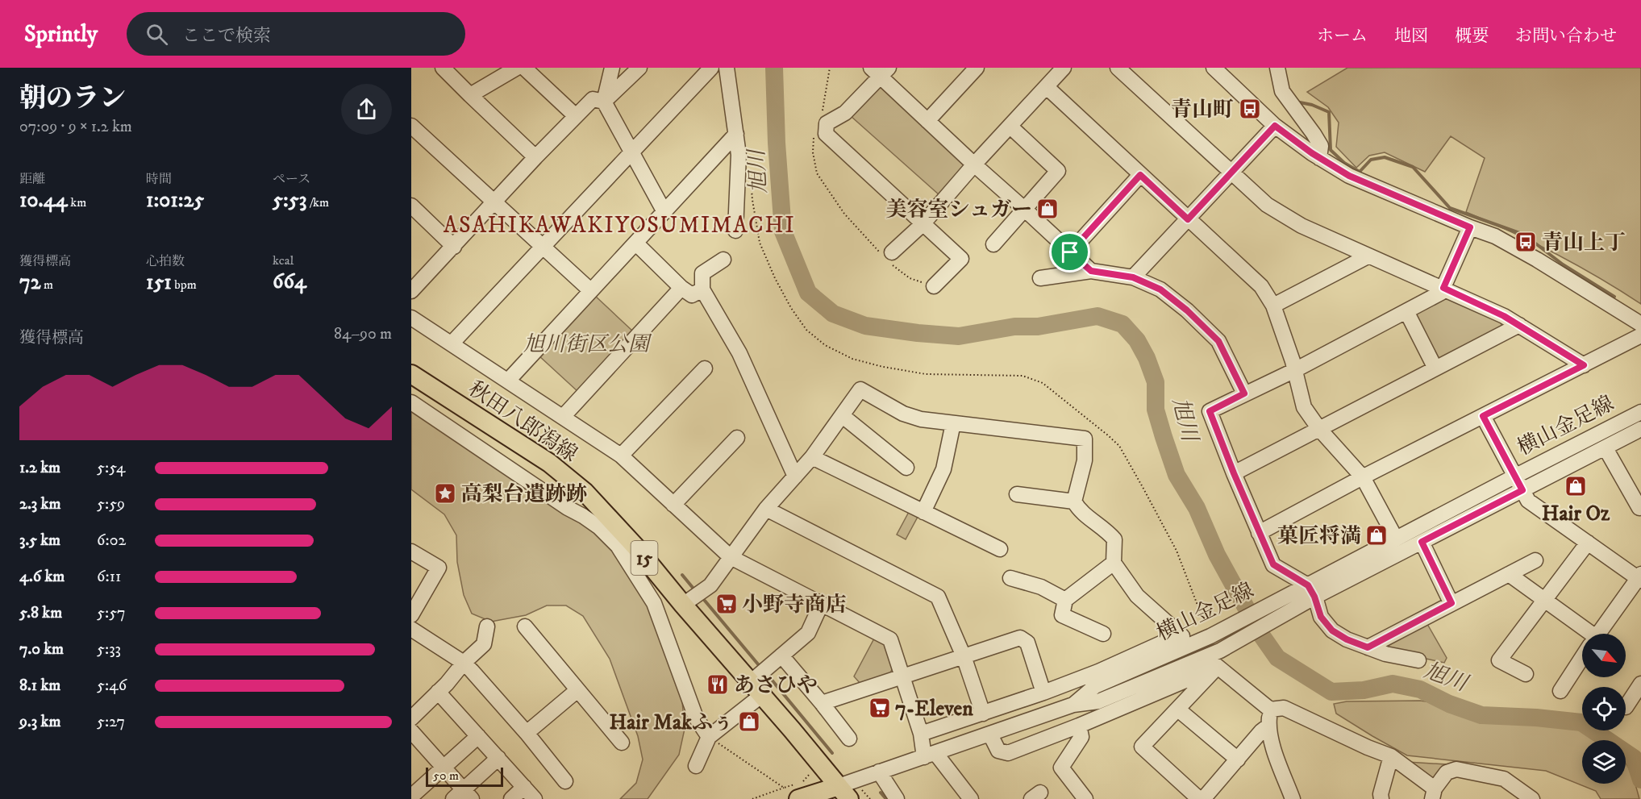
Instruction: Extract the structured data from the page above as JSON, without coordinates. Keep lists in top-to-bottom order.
{
  "streets": {
    "main road": ["秋田八郎潟線", "横山金足線", "15"]
  },
  "crossings": [
    ["秋田八郎潟線", "横山金足線"]
  ],
  "districts": ["ASAHIKAWAKIYOSUMIMACHI"],
  "water": ["旭川"],
  "parks": ["旭川街区公園"],
  "places": {
    "bus stop": ["青山町", "青山上丁"],
    "shop": [
      "美容室シュガー",
      "Hair Oz",
      "菓匠将満",
      "Hair Makふぅ"
    ],
    "place": ["高梨台遺跡跡"],
    "supermarket": ["小野寺商店", "7-Eleven"],
    "restaurant": ["あさひや"]
  },
  "scale_bar": "50 m",
  "north": "bottom right",
  "page": {
    "header": "Sprintly",
    "search": "ここで検索",
    "nav": [
      "ホーム",
      "地図",
      "概要",
      "お問い合わせ"
    ],
    "heading": ["朝のラン", "07:09 · 9 × 1.2 km"],
    "stats": [
      ["距離", "10.44 km"],
      ["時間", "1:01:25"],
      ["ペース", "5:53 /km"],
      ["獲得標高", "72 m"],
      ["心拍数", "151 bpm"],
      ["kcal", "664"]
    ],
    "chart": ["獲得標高", "84–90 m"],
    "list": [
      {
        "name": "1.2 km",
        "note": "5:54"
      },
      {
        "name": "2.3 km",
        "note": "5:59"
      },
      {
        "name": "3.5 km",
        "note": "6:02"
      },
      {
        "name": "4.6 km",
        "note": "6:11"
      },
      {
        "name": "5.8 km",
        "note": "5:57"
      },
      {
        "name": "7.0 km",
        "note": "5:33"
      },
      {
        "name": "8.1 km",
        "note": "5:46"
      },
      {
        "name": "9.3 km",
        "note": "5:27"
      }
    ],
    "scale": "50 m"
  }
}
